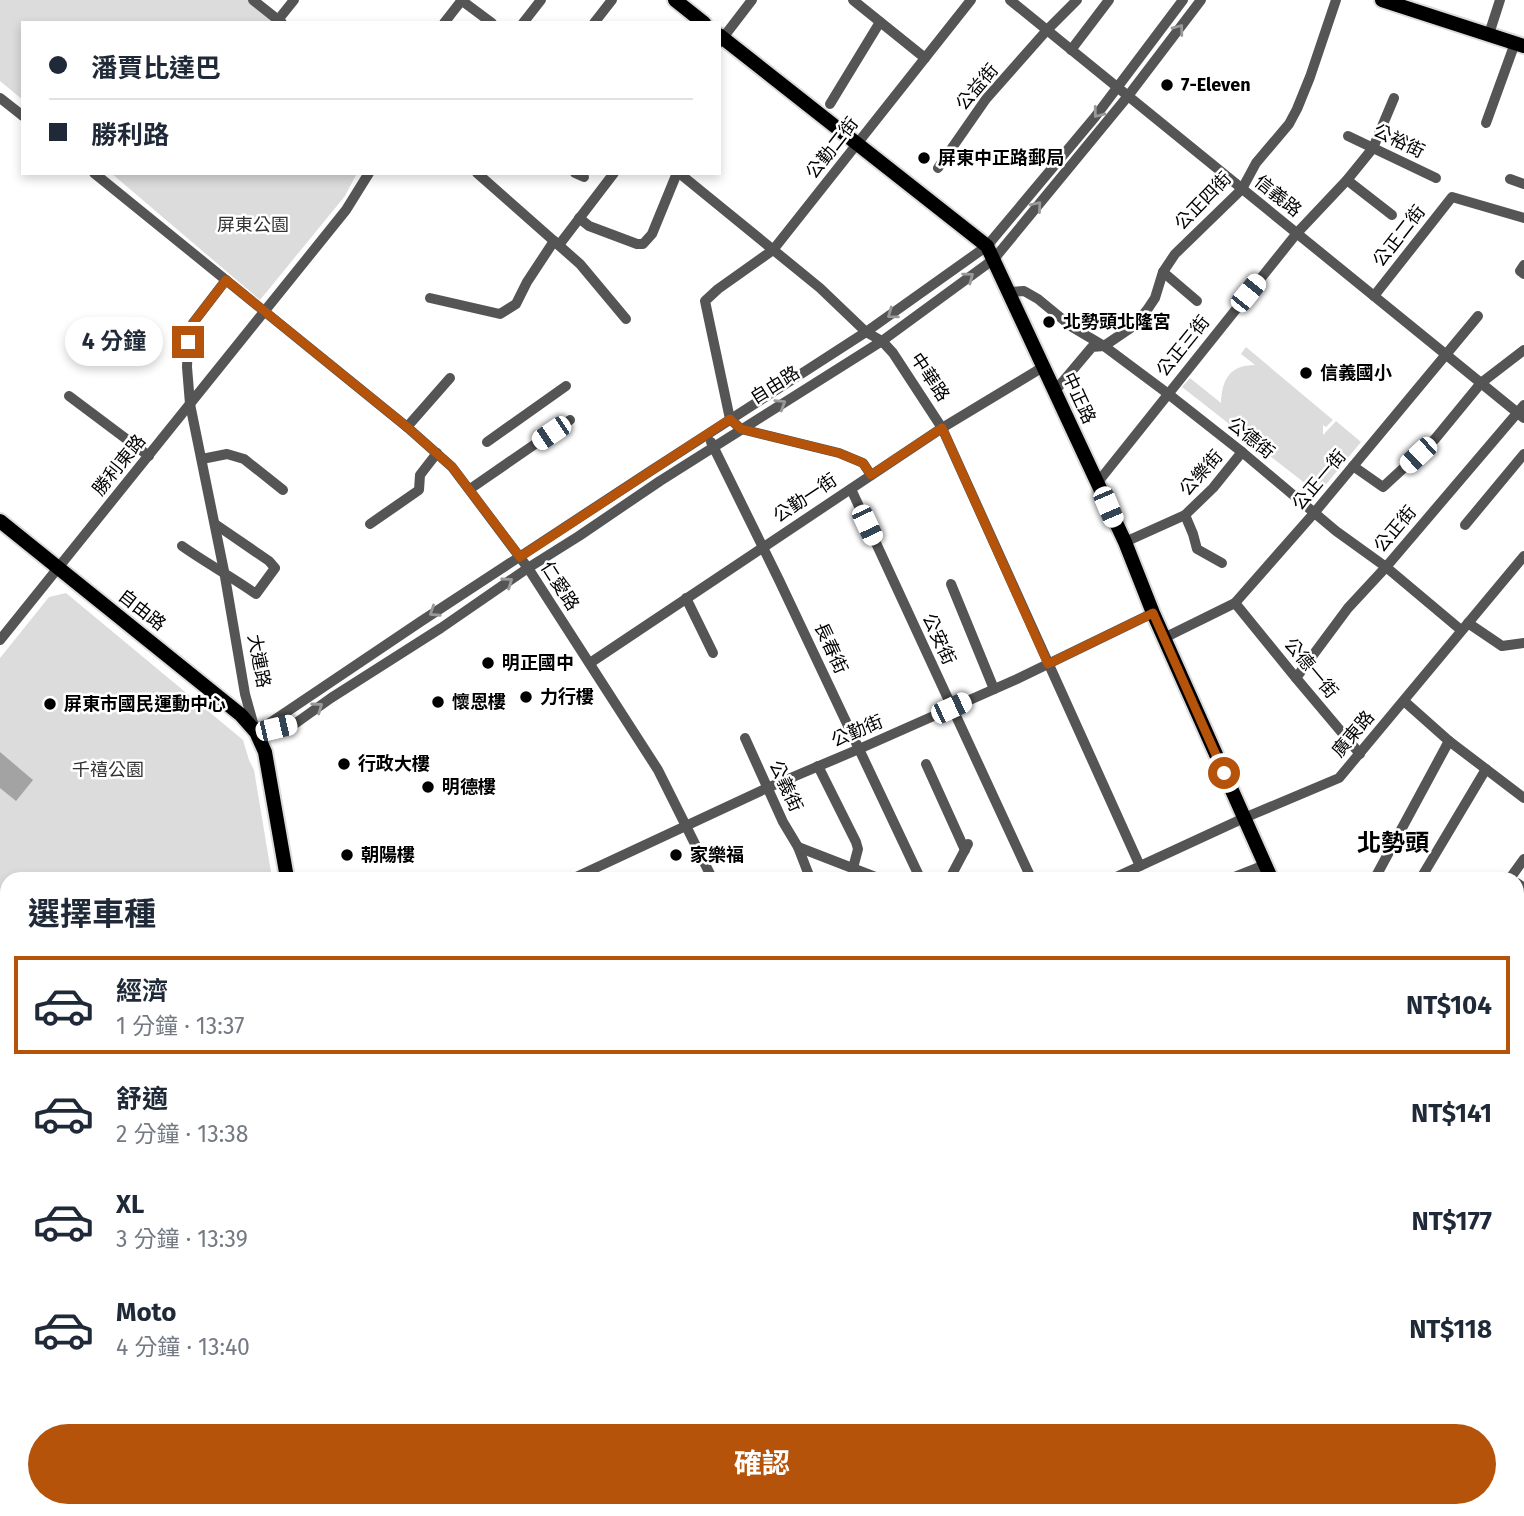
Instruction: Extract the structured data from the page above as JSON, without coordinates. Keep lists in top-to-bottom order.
{
  "streets": {
    "main road": ["自由路", "中正路", "大連路"],
    "street": [
      "公益街",
      "公裕街",
      "公勤二街",
      "信義路",
      "公正四街",
      "公正二街",
      "公正三街",
      "中華路",
      "公德街",
      "勝利東路",
      "公樂街",
      "公正一街",
      "公勤一街",
      "公正街",
      "仁愛路",
      "公安街",
      "長春街",
      "公德一街",
      "公勤街",
      "廣東路",
      "公義街"
    ]
  },
  "crossings": [
    ["公益街", "信義路"],
    ["公裕街", "公正三街"],
    ["公勤二街", "中華路"],
    ["公勤二街", "自由路"],
    ["公勤二街", "中正路"],
    ["信義路", "公正四街"],
    ["信義路", "公正二街"],
    ["信義路", "公正三街"],
    ["信義路", "自由路"],
    ["信義路", "公正一街"],
    ["信義路", "公正街"],
    ["公正四街", "中正路"],
    ["公正四街", "公德街"],
    ["公正三街", "中正路"],
    ["公正三街", "公德街"],
    ["中華路", "自由路"],
    ["中華路", "公勤一街"],
    ["中華路", "公勤街"],
    ["中華路", "廣東路"],
    ["自由路", "中正路"],
    ["自由路", "勝利東路"],
    ["自由路", "仁愛路"],
    ["自由路", "長春街"],
    ["自由路", "大連路"],
    ["中正路", "公德街"],
    ["中正路", "公樂街"],
    ["中正路", "公正一街"],
    ["中正路", "公勤一街"],
    ["中正路", "公勤街"],
    ["中正路", "廣東路"],
    ["公德街", "公樂街"],
    ["公德街", "公正一街"],
    ["公德街", "公正街"],
    ["公德街", "廣東路"],
    ["勝利東路", "仁愛路"],
    ["勝利東路", "大連路"],
    ["公正一街", "公德一街"],
    ["公勤一街", "仁愛路"],
    ["公勤一街", "公安街"],
    ["公勤一街", "長春街"],
    ["公正街", "公德一街"],
    ["仁愛路", "大連路"],
    ["仁愛路", "公勤街"],
    ["公安街", "公勤街"],
    ["長春街", "公勤街"],
    ["公德一街", "廣東路"],
    ["公勤街", "公義街"]
  ],
  "districts": ["北勢頭"],
  "parks": ["屏東公園", "千禧公園"],
  "places": [
    "7-Eleven",
    "屏東中正路郵局",
    "北勢頭北隆宮",
    "信義國小",
    "明正國中",
    "力行樓",
    "懷恩樓",
    "屏東市國民運動中心",
    "行政大樓",
    "明德樓",
    "朝陽樓",
    "家樂福"
  ],
  "page": {
    "banner": ["潘賈比達巴", "勝利路"],
    "bubble": "4 分鐘",
    "heading": "選擇車種",
    "list": [
      {
        "name": "經濟",
        "note": "1 分鐘 · 13:37",
        "value": "NT$104"
      },
      {
        "name": "舒適",
        "note": "2 分鐘 · 13:38",
        "value": "NT$141"
      },
      {
        "name": "XL",
        "note": "3 分鐘 · 13:39",
        "value": "NT$177"
      },
      {
        "name": "Moto",
        "note": "4 分鐘 · 13:40",
        "value": "NT$118"
      }
    ],
    "buttons": "確認"
  }
}
